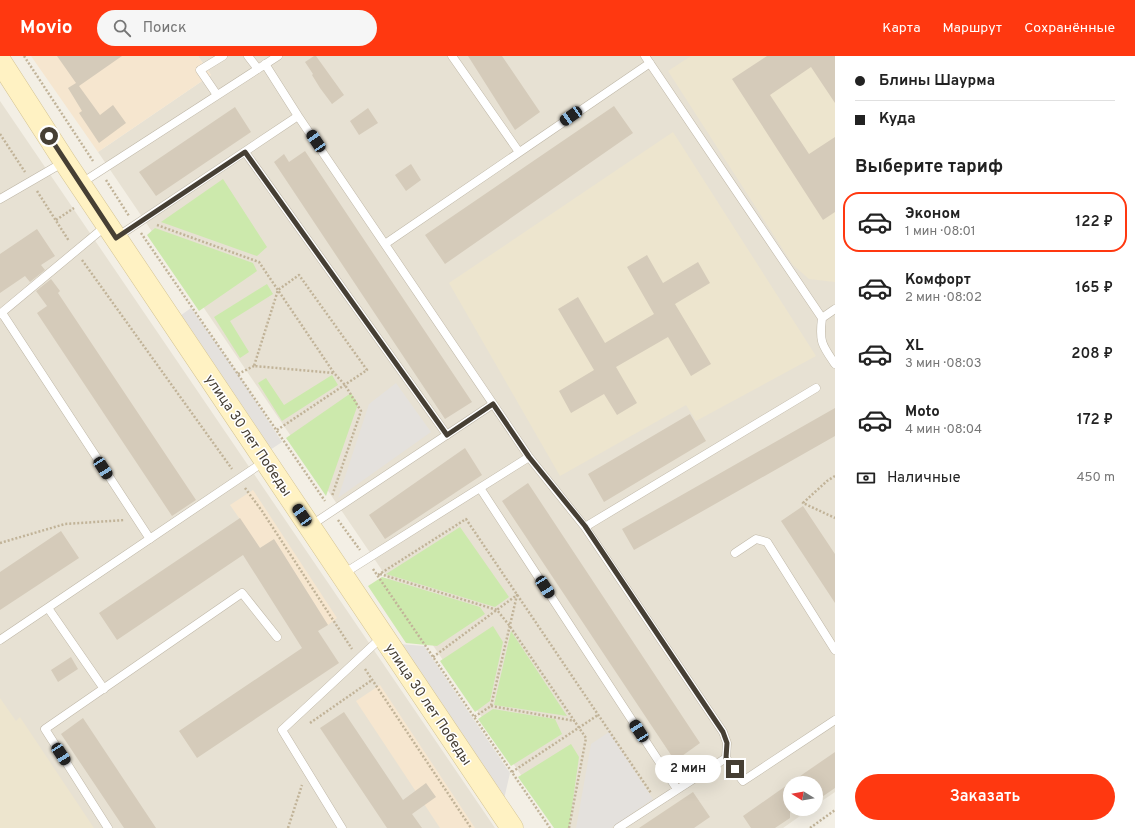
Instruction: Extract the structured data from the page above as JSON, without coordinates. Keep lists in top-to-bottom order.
{
  "streets": {
    "street": ["улица 30 лет Победы"]
  },
  "north": "left",
  "page": {
    "header": "Movio",
    "search": "Поиск",
    "nav": ["Карта", "Маршрут", "Сохранённые"],
    "banner": ["Блины Шаурма", "Куда"],
    "heading": "Выберите тариф",
    "list": [
      {
        "name": "Эконом",
        "note": "1 мин · 08:01",
        "value": "122 ₽"
      },
      {
        "name": "Комфорт",
        "note": "2 мин · 08:02",
        "value": "165 ₽"
      },
      {
        "name": "XL",
        "note": "3 мин · 08:03",
        "value": "208 ₽"
      },
      {
        "name": "Moto",
        "note": "4 мин · 08:04",
        "value": "172 ₽"
      }
    ],
    "pay": ["Наличные", "450 m"],
    "bubble": "2 мин",
    "buttons": "Заказать"
  }
}
